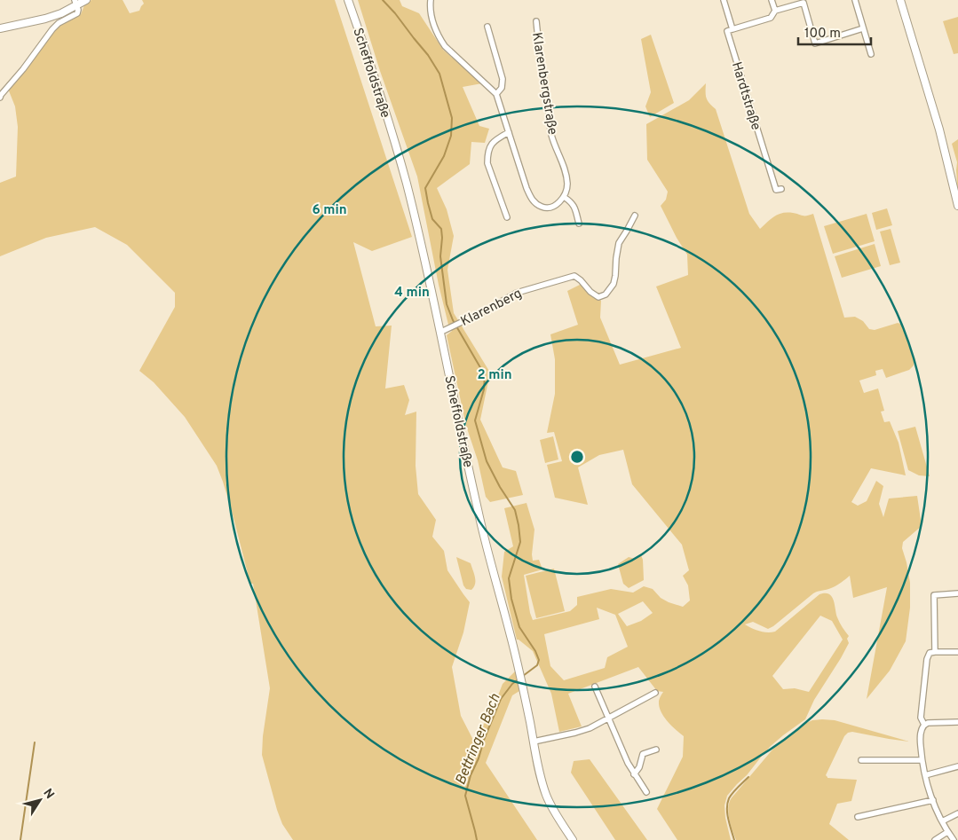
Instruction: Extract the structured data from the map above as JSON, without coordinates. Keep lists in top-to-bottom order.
{
  "streets": {
    "main road": ["Scheffoldstraße"],
    "street": ["Klarenbergstraße", "Hardtstraße", "Klarenberg"]
  },
  "crossings": [
    ["Scheffoldstraße", "Klarenberg"]
  ],
  "water": ["Bettringer Bach"],
  "scale_bar": "100 m",
  "north": "top right",
  "rings": ["6 min", "4 min", "2 min"]
}
